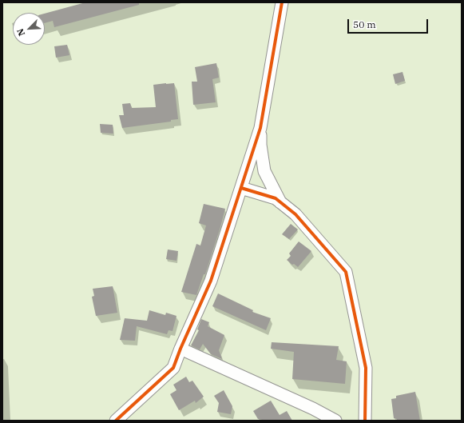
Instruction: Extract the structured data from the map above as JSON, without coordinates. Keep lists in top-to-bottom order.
{
  "scale_bar": "50 m",
  "north": "bottom left"
}
